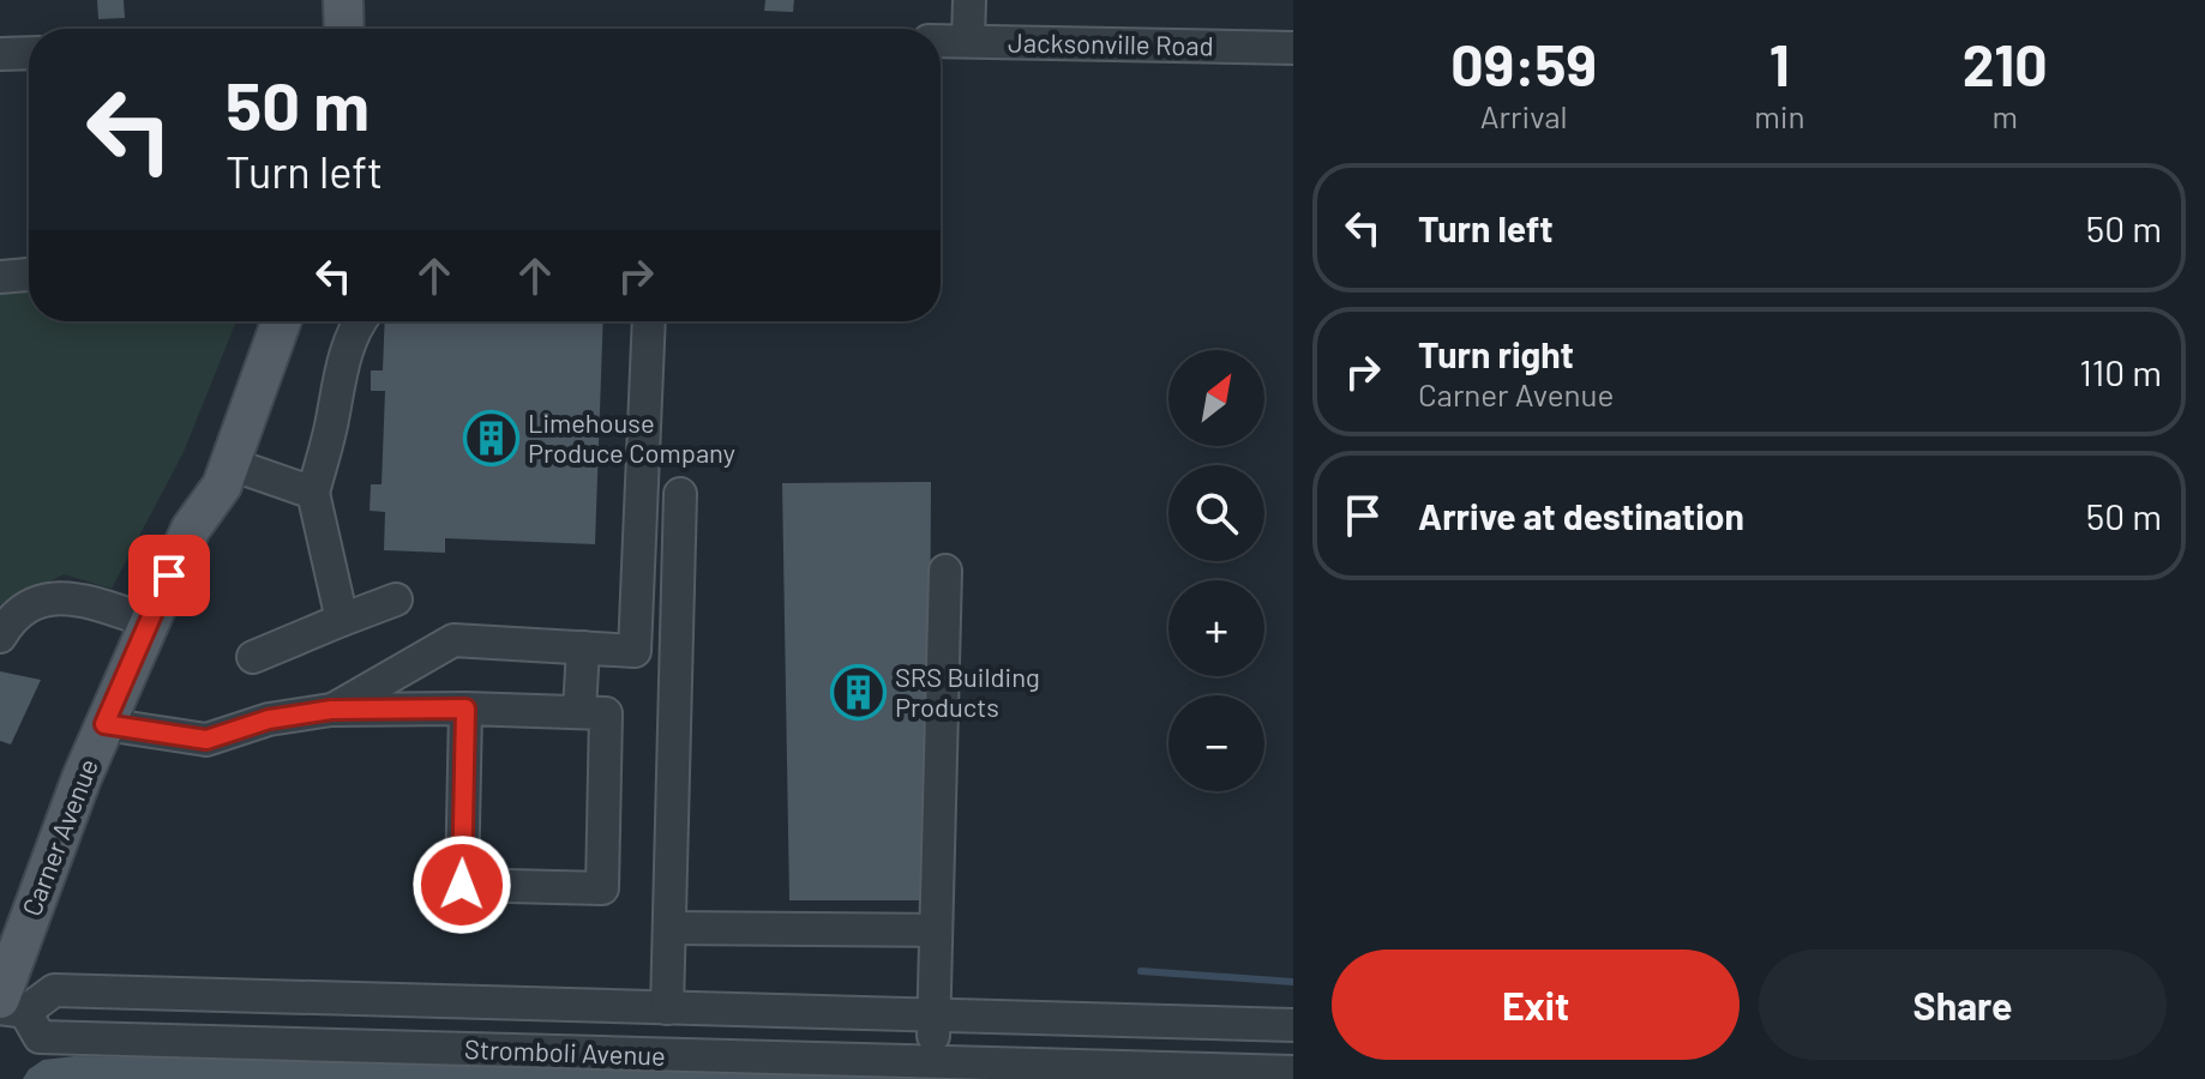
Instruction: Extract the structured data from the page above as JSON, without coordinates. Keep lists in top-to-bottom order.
{
  "streets": {
    "main road": ["Carner Avenue"],
    "street": ["Jacksonville Road", "Stromboli Avenue"]
  },
  "crossings": [
    ["Carner Avenue", "Stromboli Avenue"]
  ],
  "places": {
    "building": ["Limehouse Produce Company", "SRS Building Products"]
  },
  "north": "top right",
  "page": {
    "eta": [
      "09:59",
      "Arrival",
      "1",
      "min",
      "210",
      "m"
    ],
    "turn": ["50 m", "Turn left"],
    "list": [
      {
        "name": "Turn left",
        "value": "50 m"
      },
      {
        "name": "Turn right",
        "note": "Carner Avenue",
        "value": "110 m"
      },
      {
        "name": "Arrive at destination",
        "value": "50 m"
      }
    ],
    "map_buttons": ["+", "−"],
    "buttons": ["Exit", "Share"]
  }
}
